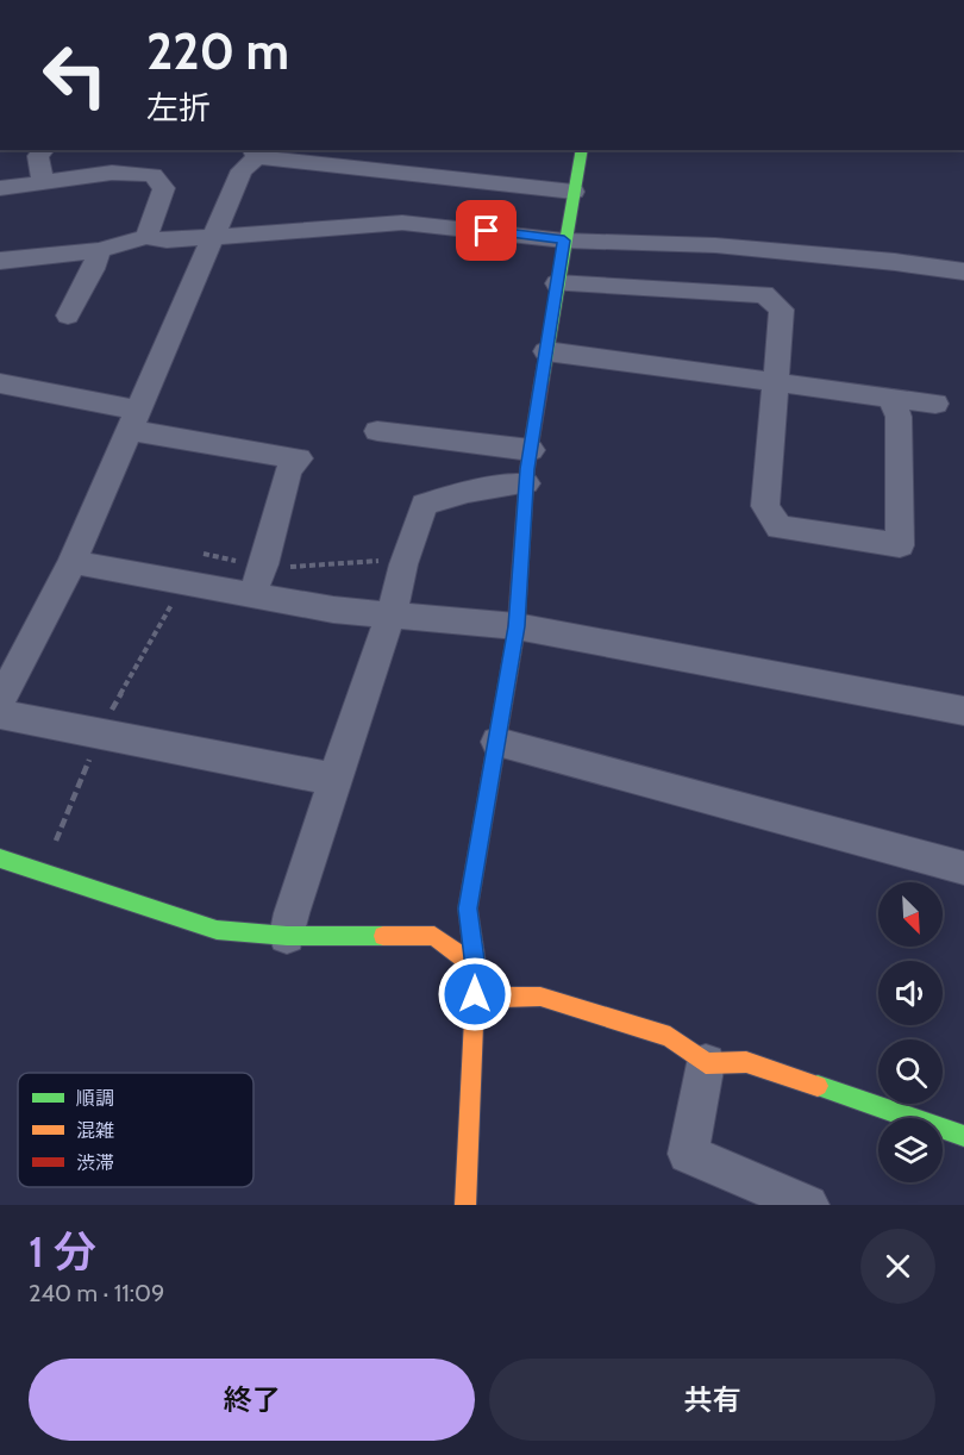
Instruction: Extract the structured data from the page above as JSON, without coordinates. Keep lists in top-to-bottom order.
{
  "legend": ["順調", "混雑", "渋滞"],
  "north": "bottom right",
  "page": {
    "turn": ["220 m", "左折"],
    "heading": ["1 分", "240 m · 11:09"],
    "buttons": ["終了", "共有"]
  }
}
